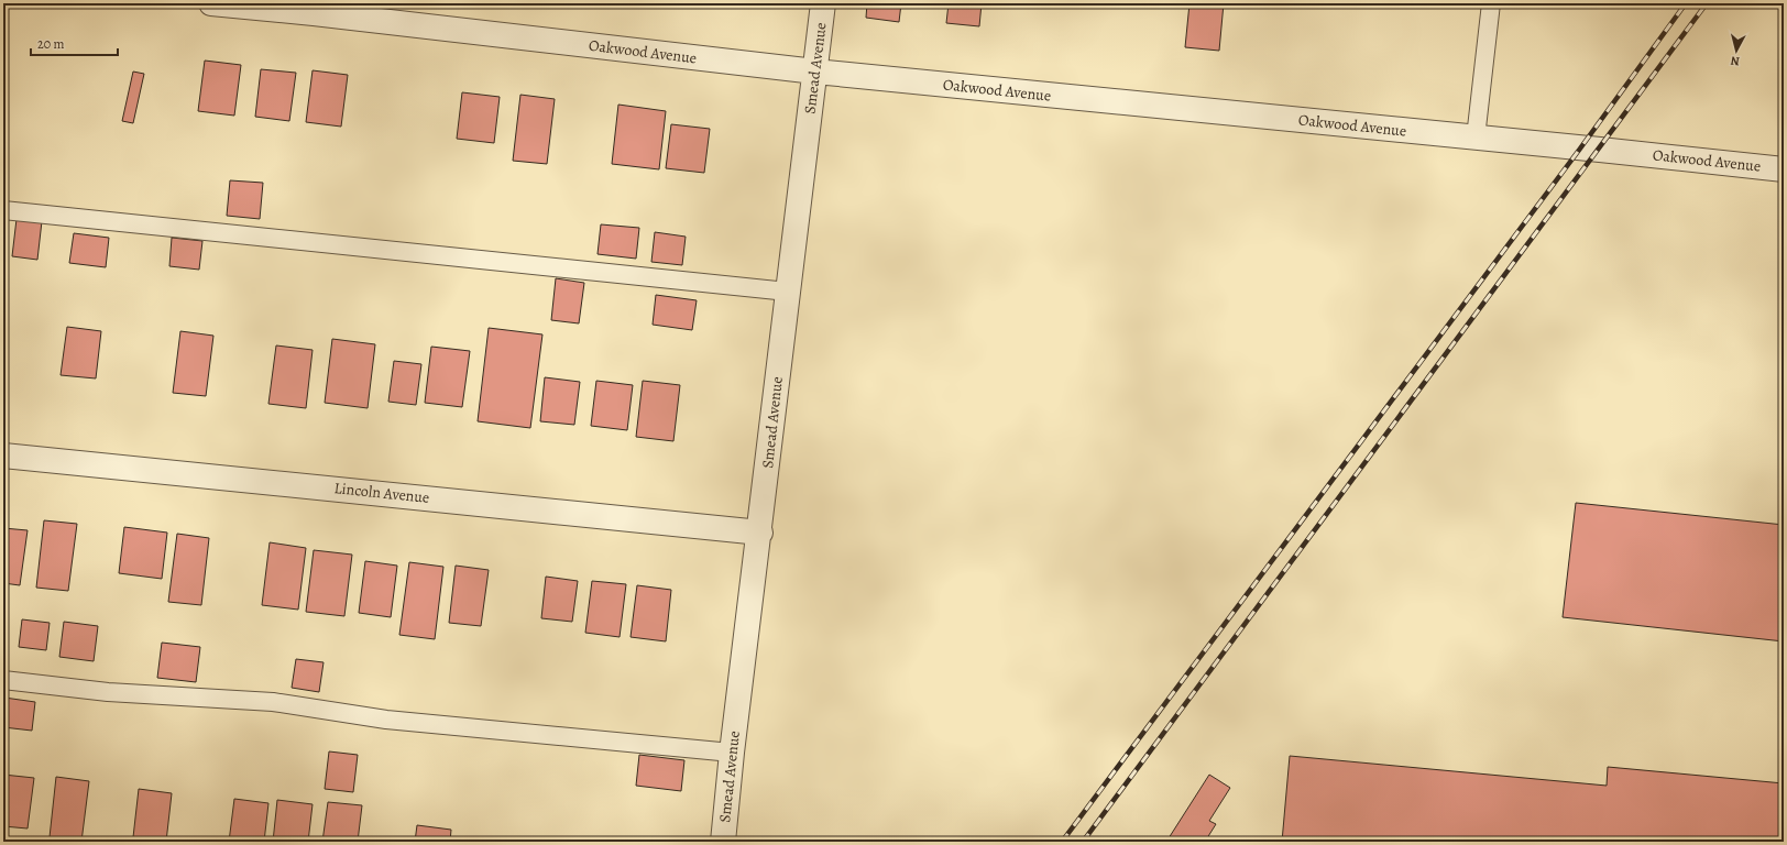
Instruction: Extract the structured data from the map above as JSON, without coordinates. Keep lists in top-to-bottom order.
{
  "streets": {
    "street": ["Oakwood Avenue", "Smead Avenue", "Lincoln Avenue"]
  },
  "crossings": [
    ["Oakwood Avenue", "Smead Avenue"],
    ["Smead Avenue", "Lincoln Avenue"]
  ],
  "scale_bar": "20 m",
  "north": "bottom"
}
